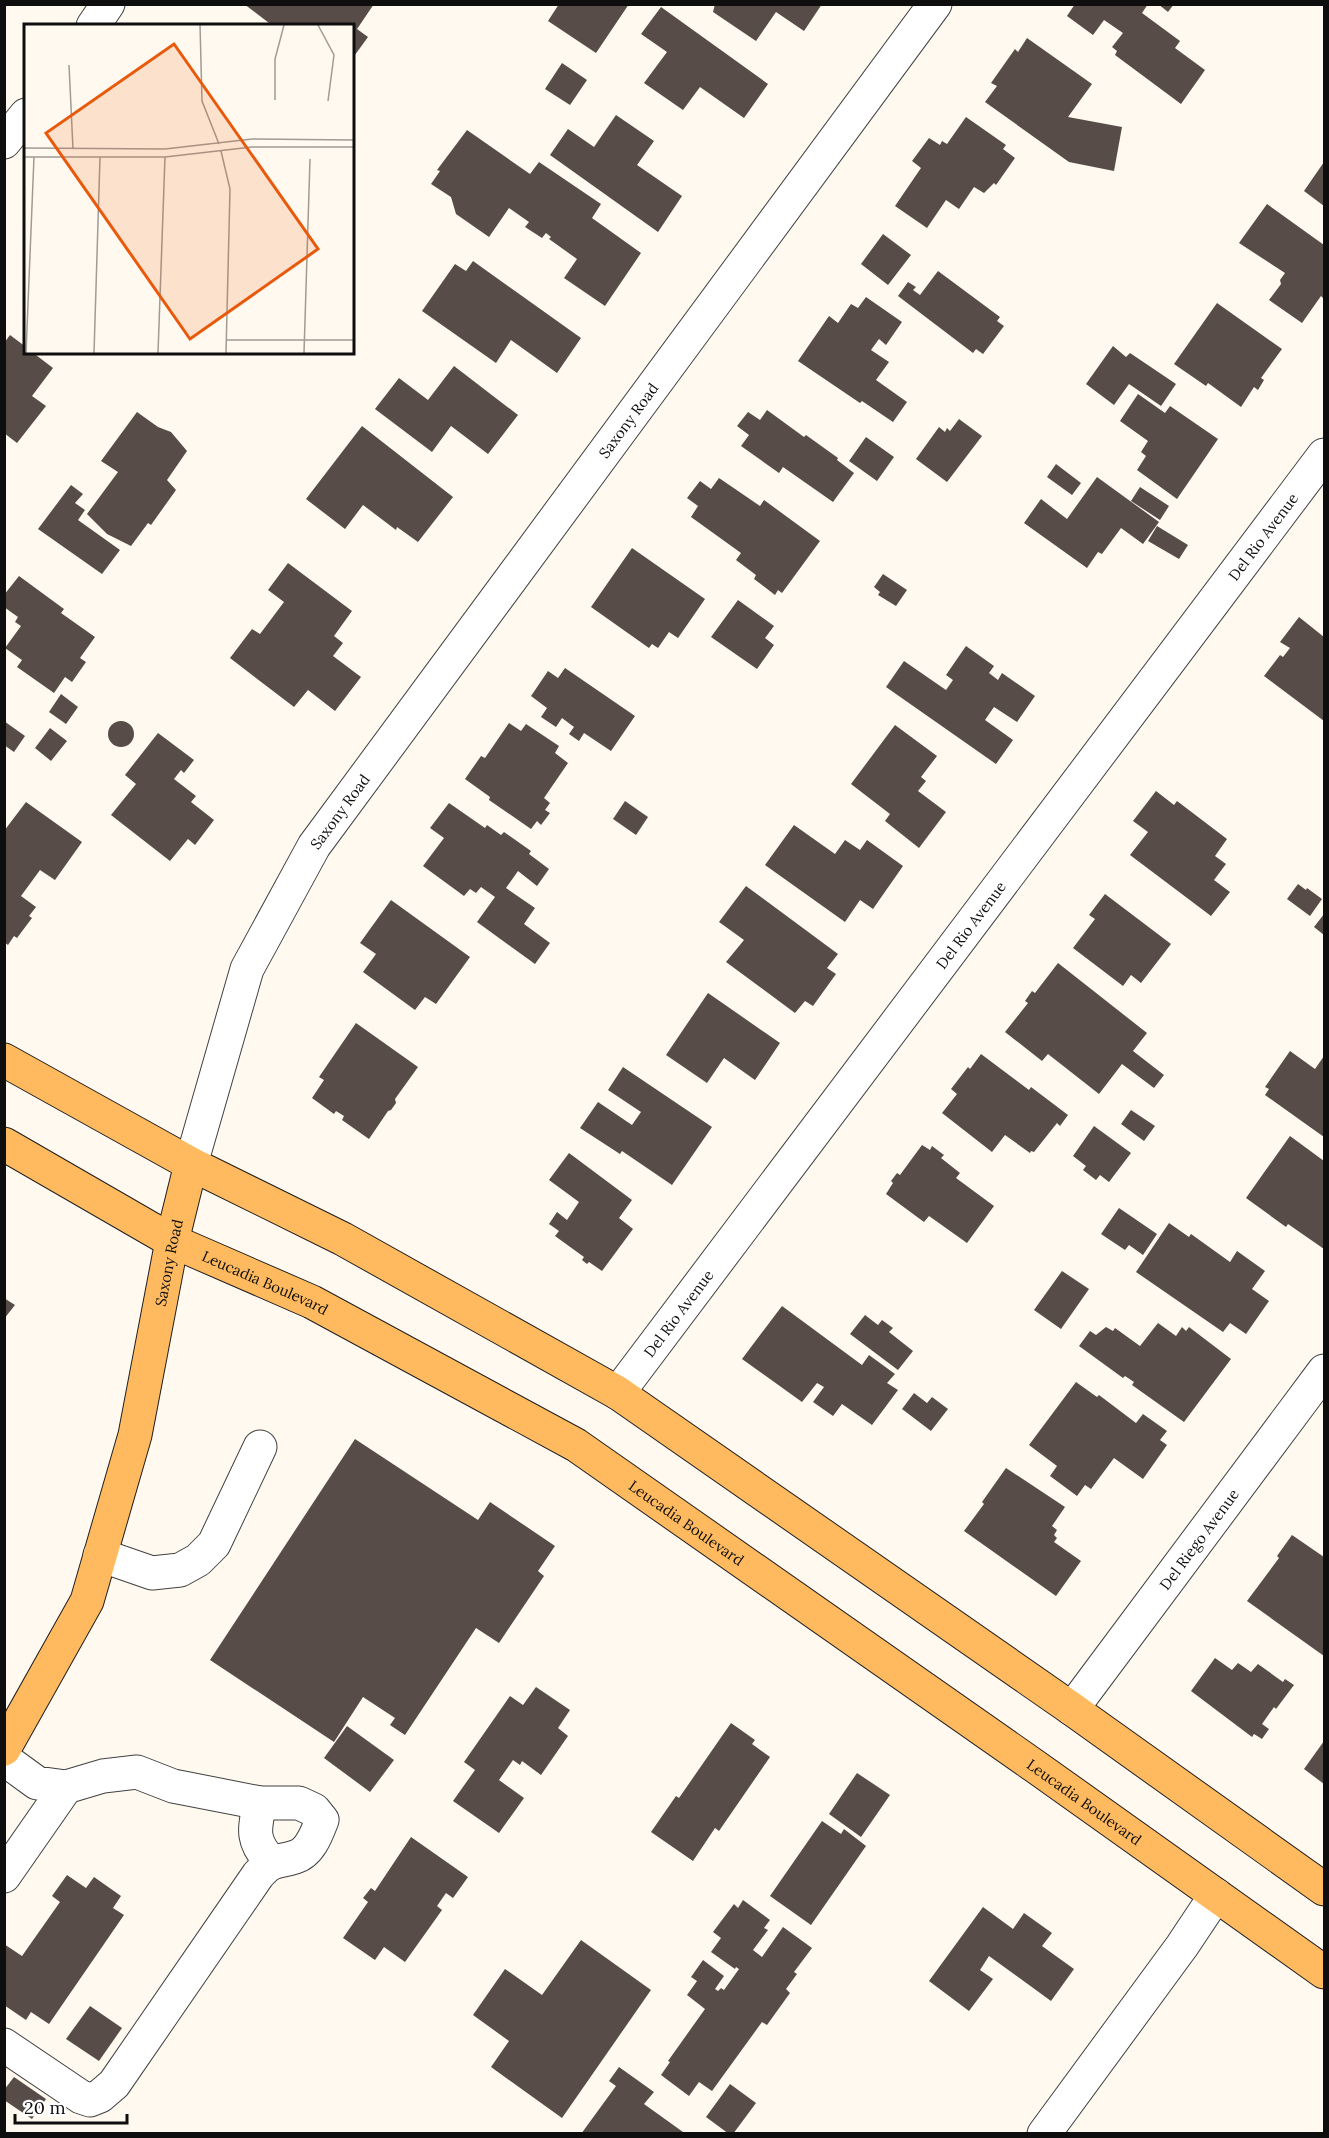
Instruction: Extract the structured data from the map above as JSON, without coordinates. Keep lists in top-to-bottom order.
{
  "streets": {
    "main road": ["Saxony Road", "Leucadia Boulevard"],
    "street": ["Del Rio Avenue", "Del Riego Avenue"]
  },
  "crossings": [
    ["Saxony Road", "Leucadia Boulevard"]
  ],
  "scale_bar": "20 m"
}
